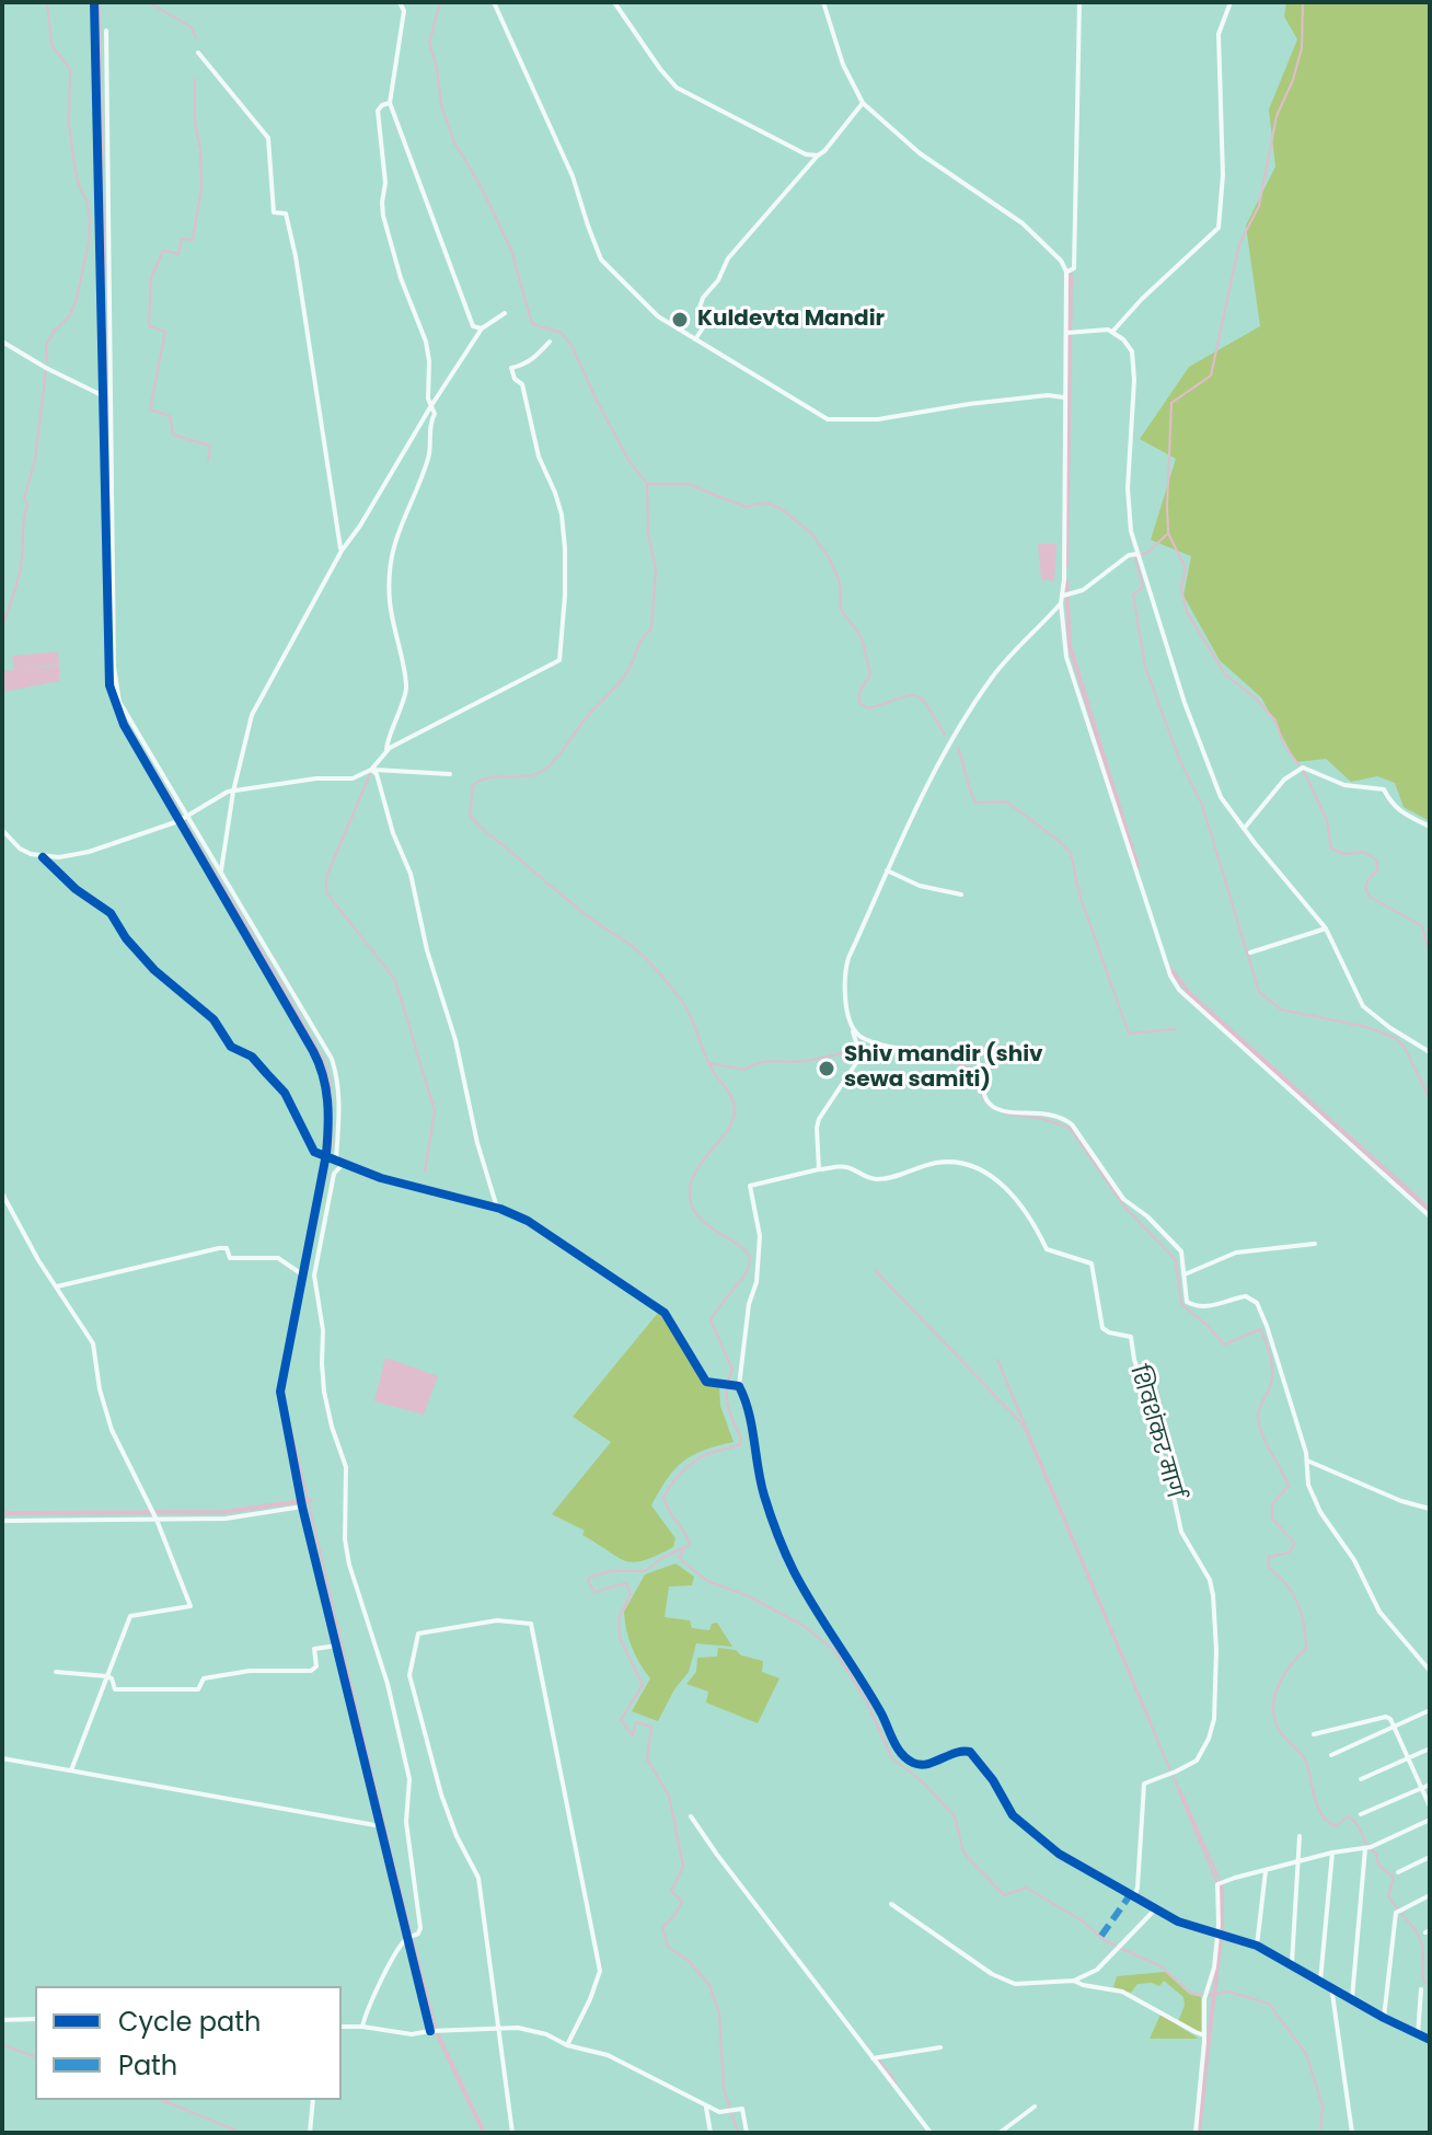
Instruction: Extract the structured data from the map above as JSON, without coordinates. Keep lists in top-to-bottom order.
{
  "streets": {
    "street": ["शिवशंकर मार्ग"]
  },
  "places": ["Kuldevta Mandir", "Shiv mandir (shiv sewa samiti)"],
  "legend": ["Cycle path", "Path"]
}
